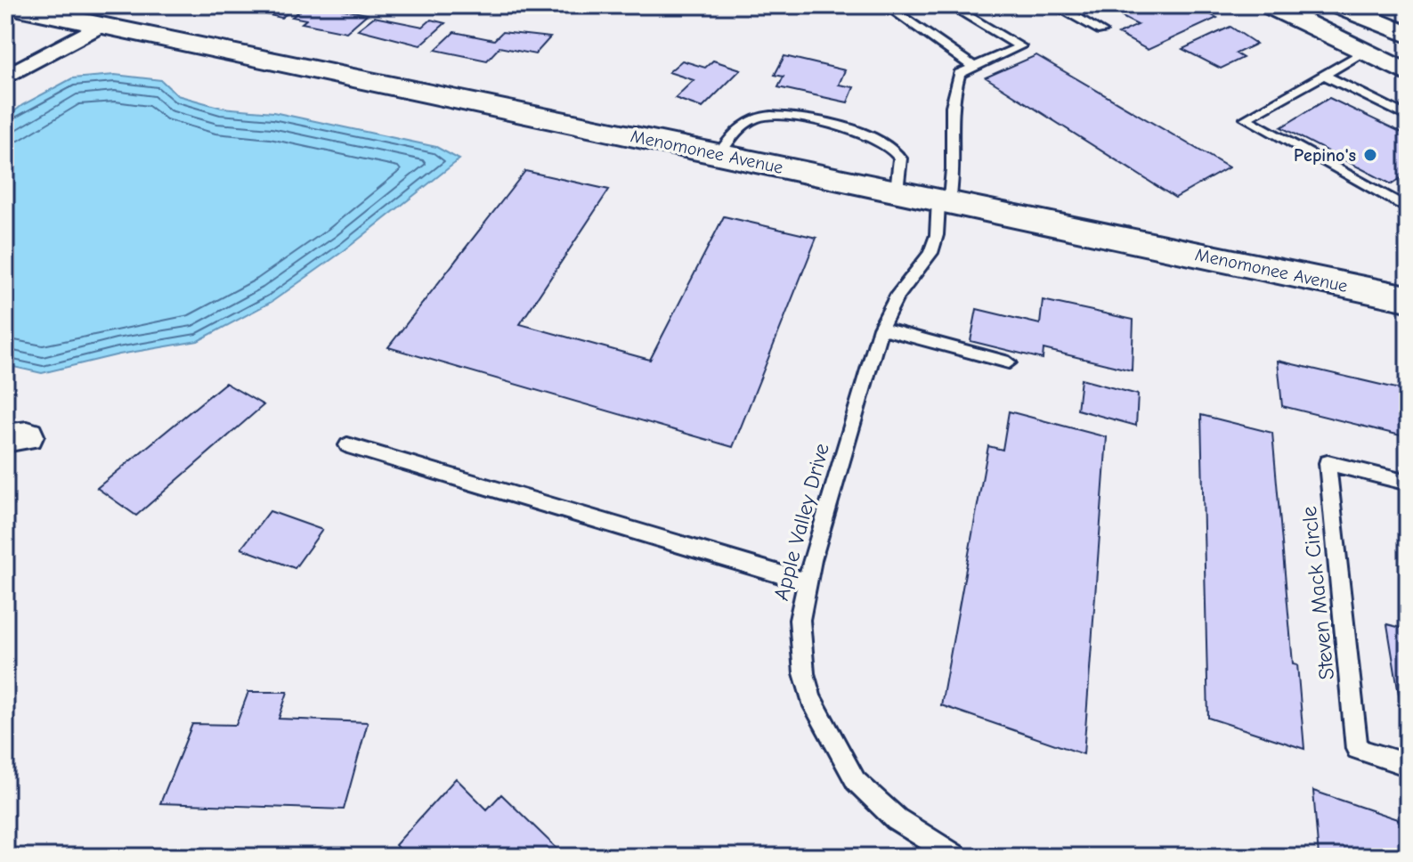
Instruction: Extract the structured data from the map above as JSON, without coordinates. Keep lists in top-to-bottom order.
{
  "streets": {
    "street": ["Menomonee Avenue"],
    "lane": ["Apple Valley Drive", "Steven Mack Circle"]
  },
  "crossings": [
    ["Menomonee Avenue", "Apple Valley Drive"]
  ],
  "places": ["Pepino's"]
}
